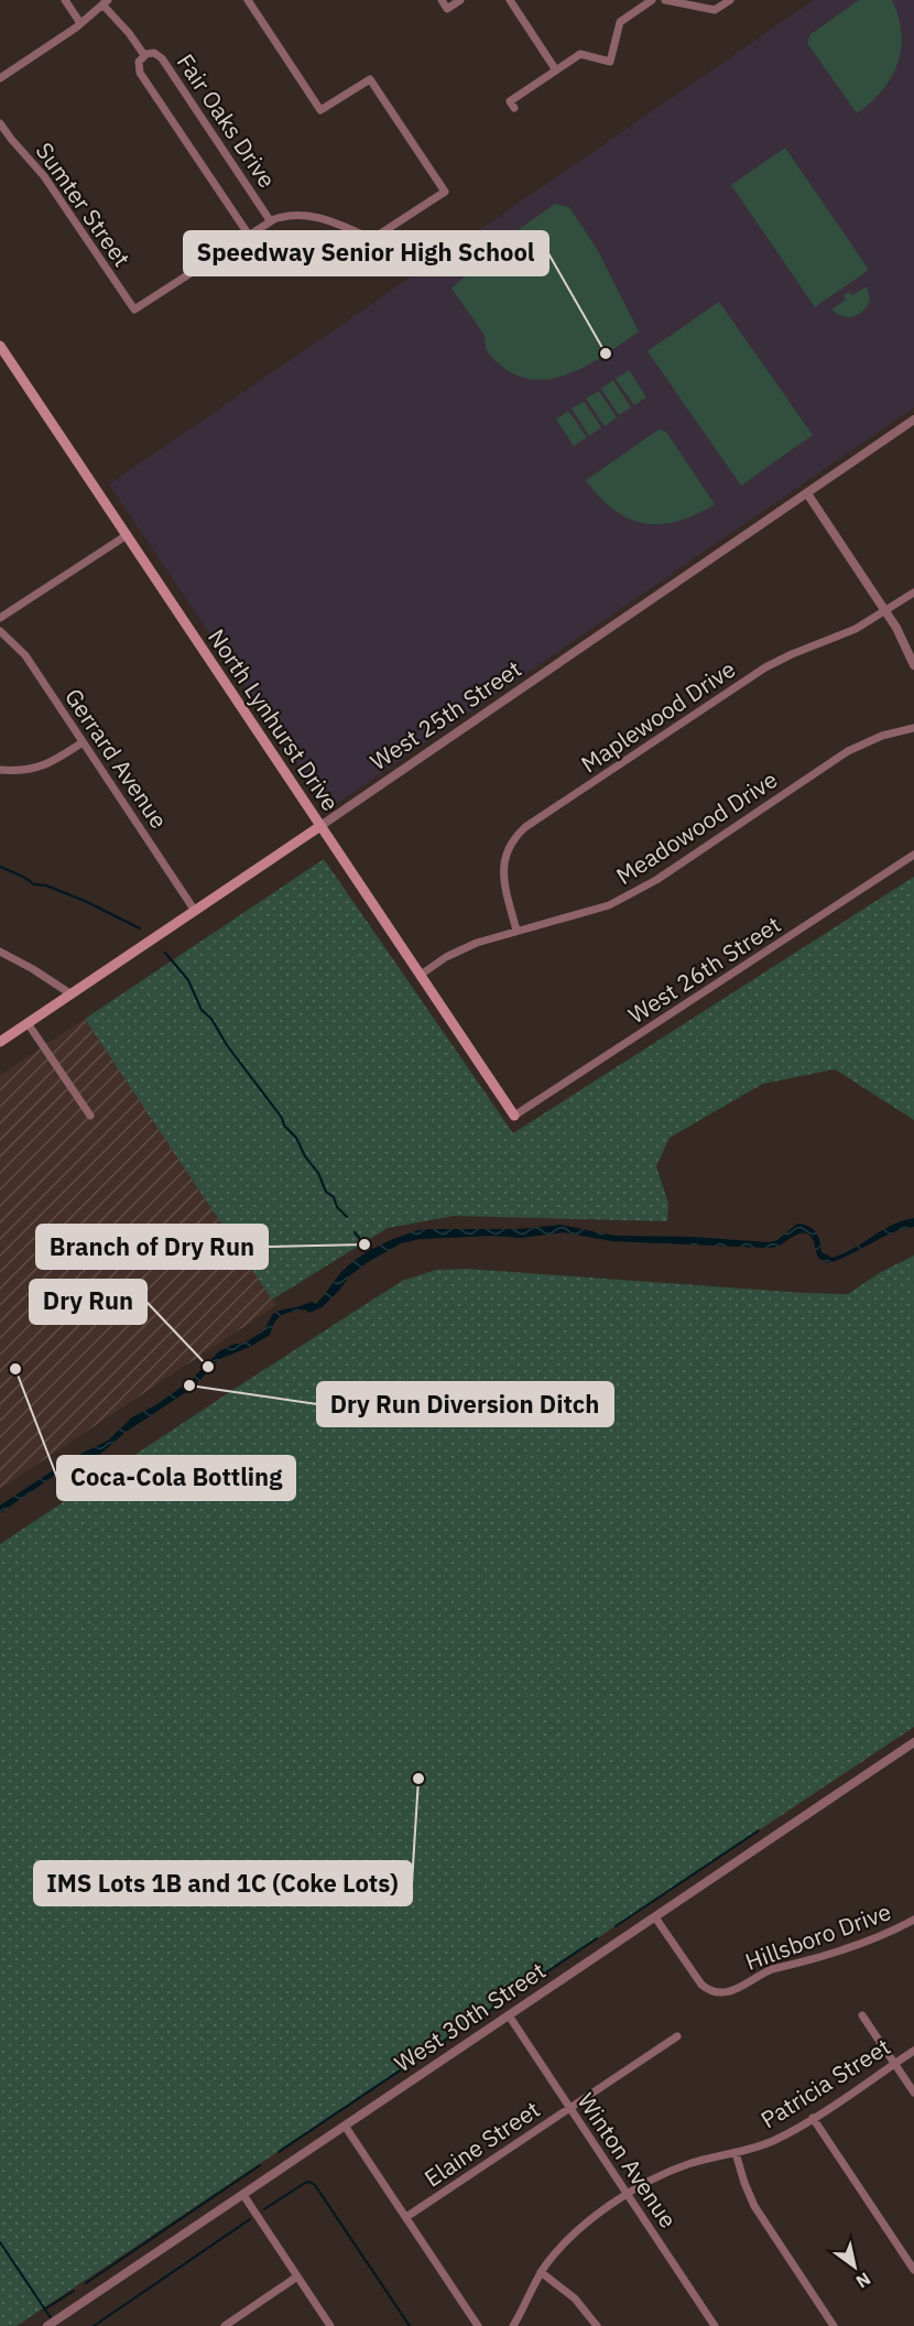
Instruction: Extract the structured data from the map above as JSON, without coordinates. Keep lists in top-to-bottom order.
{
  "streets": {
    "main road": ["West 25th Street", "North Lynhurst Drive"],
    "street": [
      "Fair Oaks Drive",
      "Sumter Street",
      "Maplewood Drive",
      "Gerrard Avenue",
      "Meadowood Drive",
      "West 26th Street",
      "Hillsboro Drive",
      "West 30th Street",
      "Patricia Street",
      "Elaine Street",
      "Winton Avenue"
    ]
  },
  "crossings": [
    ["Fair Oaks Drive", "Sumter Street"],
    ["West 25th Street", "North Lynhurst Drive"],
    ["West 25th Street", "Gerrard Avenue"],
    ["Maplewood Drive", "Meadowood Drive"],
    ["North Lynhurst Drive", "Meadowood Drive"],
    ["North Lynhurst Drive", "West 26th Street"],
    ["Hillsboro Drive", "West 30th Street"],
    ["West 30th Street", "Winton Avenue"],
    ["Patricia Street", "Winton Avenue"],
    ["Elaine Street", "Winton Avenue"]
  ],
  "places": [
    "Speedway Senior High School",
    "Branch of Dry Run",
    "Dry Run",
    "Coca-Cola Bottling",
    "Dry Run Diversion Ditch",
    "IMS Lots 1B and 1C (Coke Lots)"
  ],
  "north": "bottom right"
}
